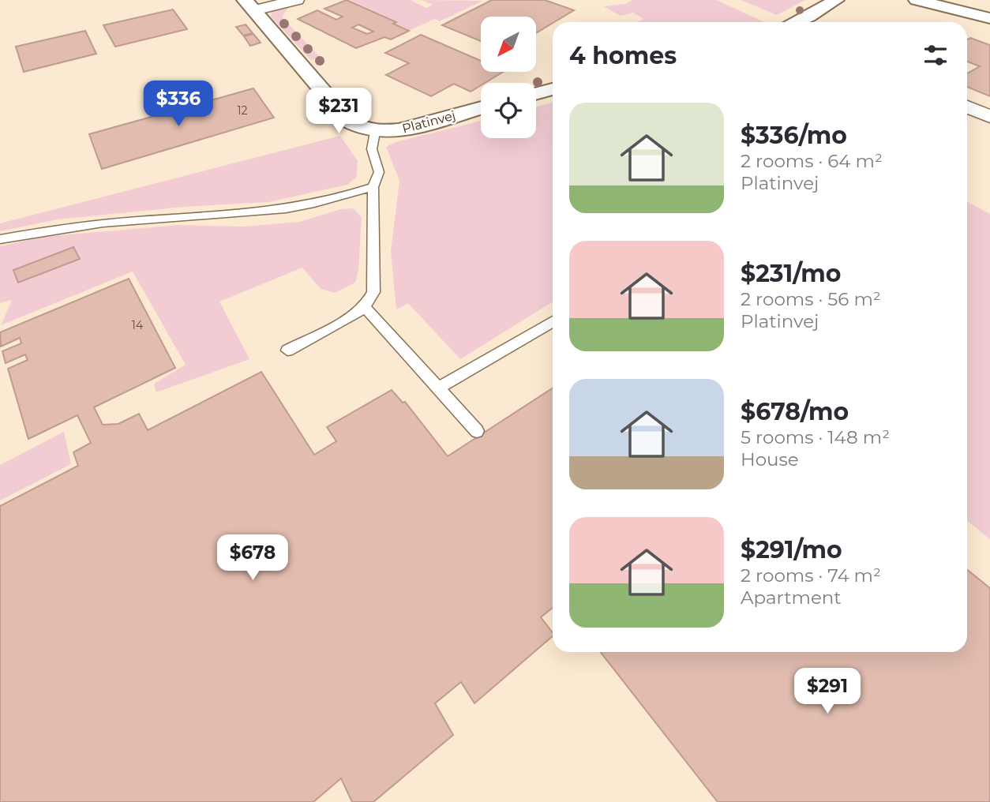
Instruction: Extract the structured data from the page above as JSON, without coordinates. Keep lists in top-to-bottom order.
{
  "streets": {
    "street": ["Platinvej"]
  },
  "house_numbers": ["12", "14"],
  "north": "bottom left",
  "page": {
    "heading": "4 homes",
    "price": [
      "$336",
      "$231",
      "$678",
      "$291"
    ],
    "list": [
      {
        "name": "$336/mo",
        "note": "2 rooms · 64 m² · Platinvej"
      },
      {
        "name": "$231/mo",
        "note": "2 rooms · 56 m² · Platinvej"
      },
      {
        "name": "$678/mo",
        "note": "5 rooms · 148 m² · House"
      },
      {
        "name": "$291/mo",
        "note": "2 rooms · 74 m² · Apartment"
      }
    ]
  }
}
